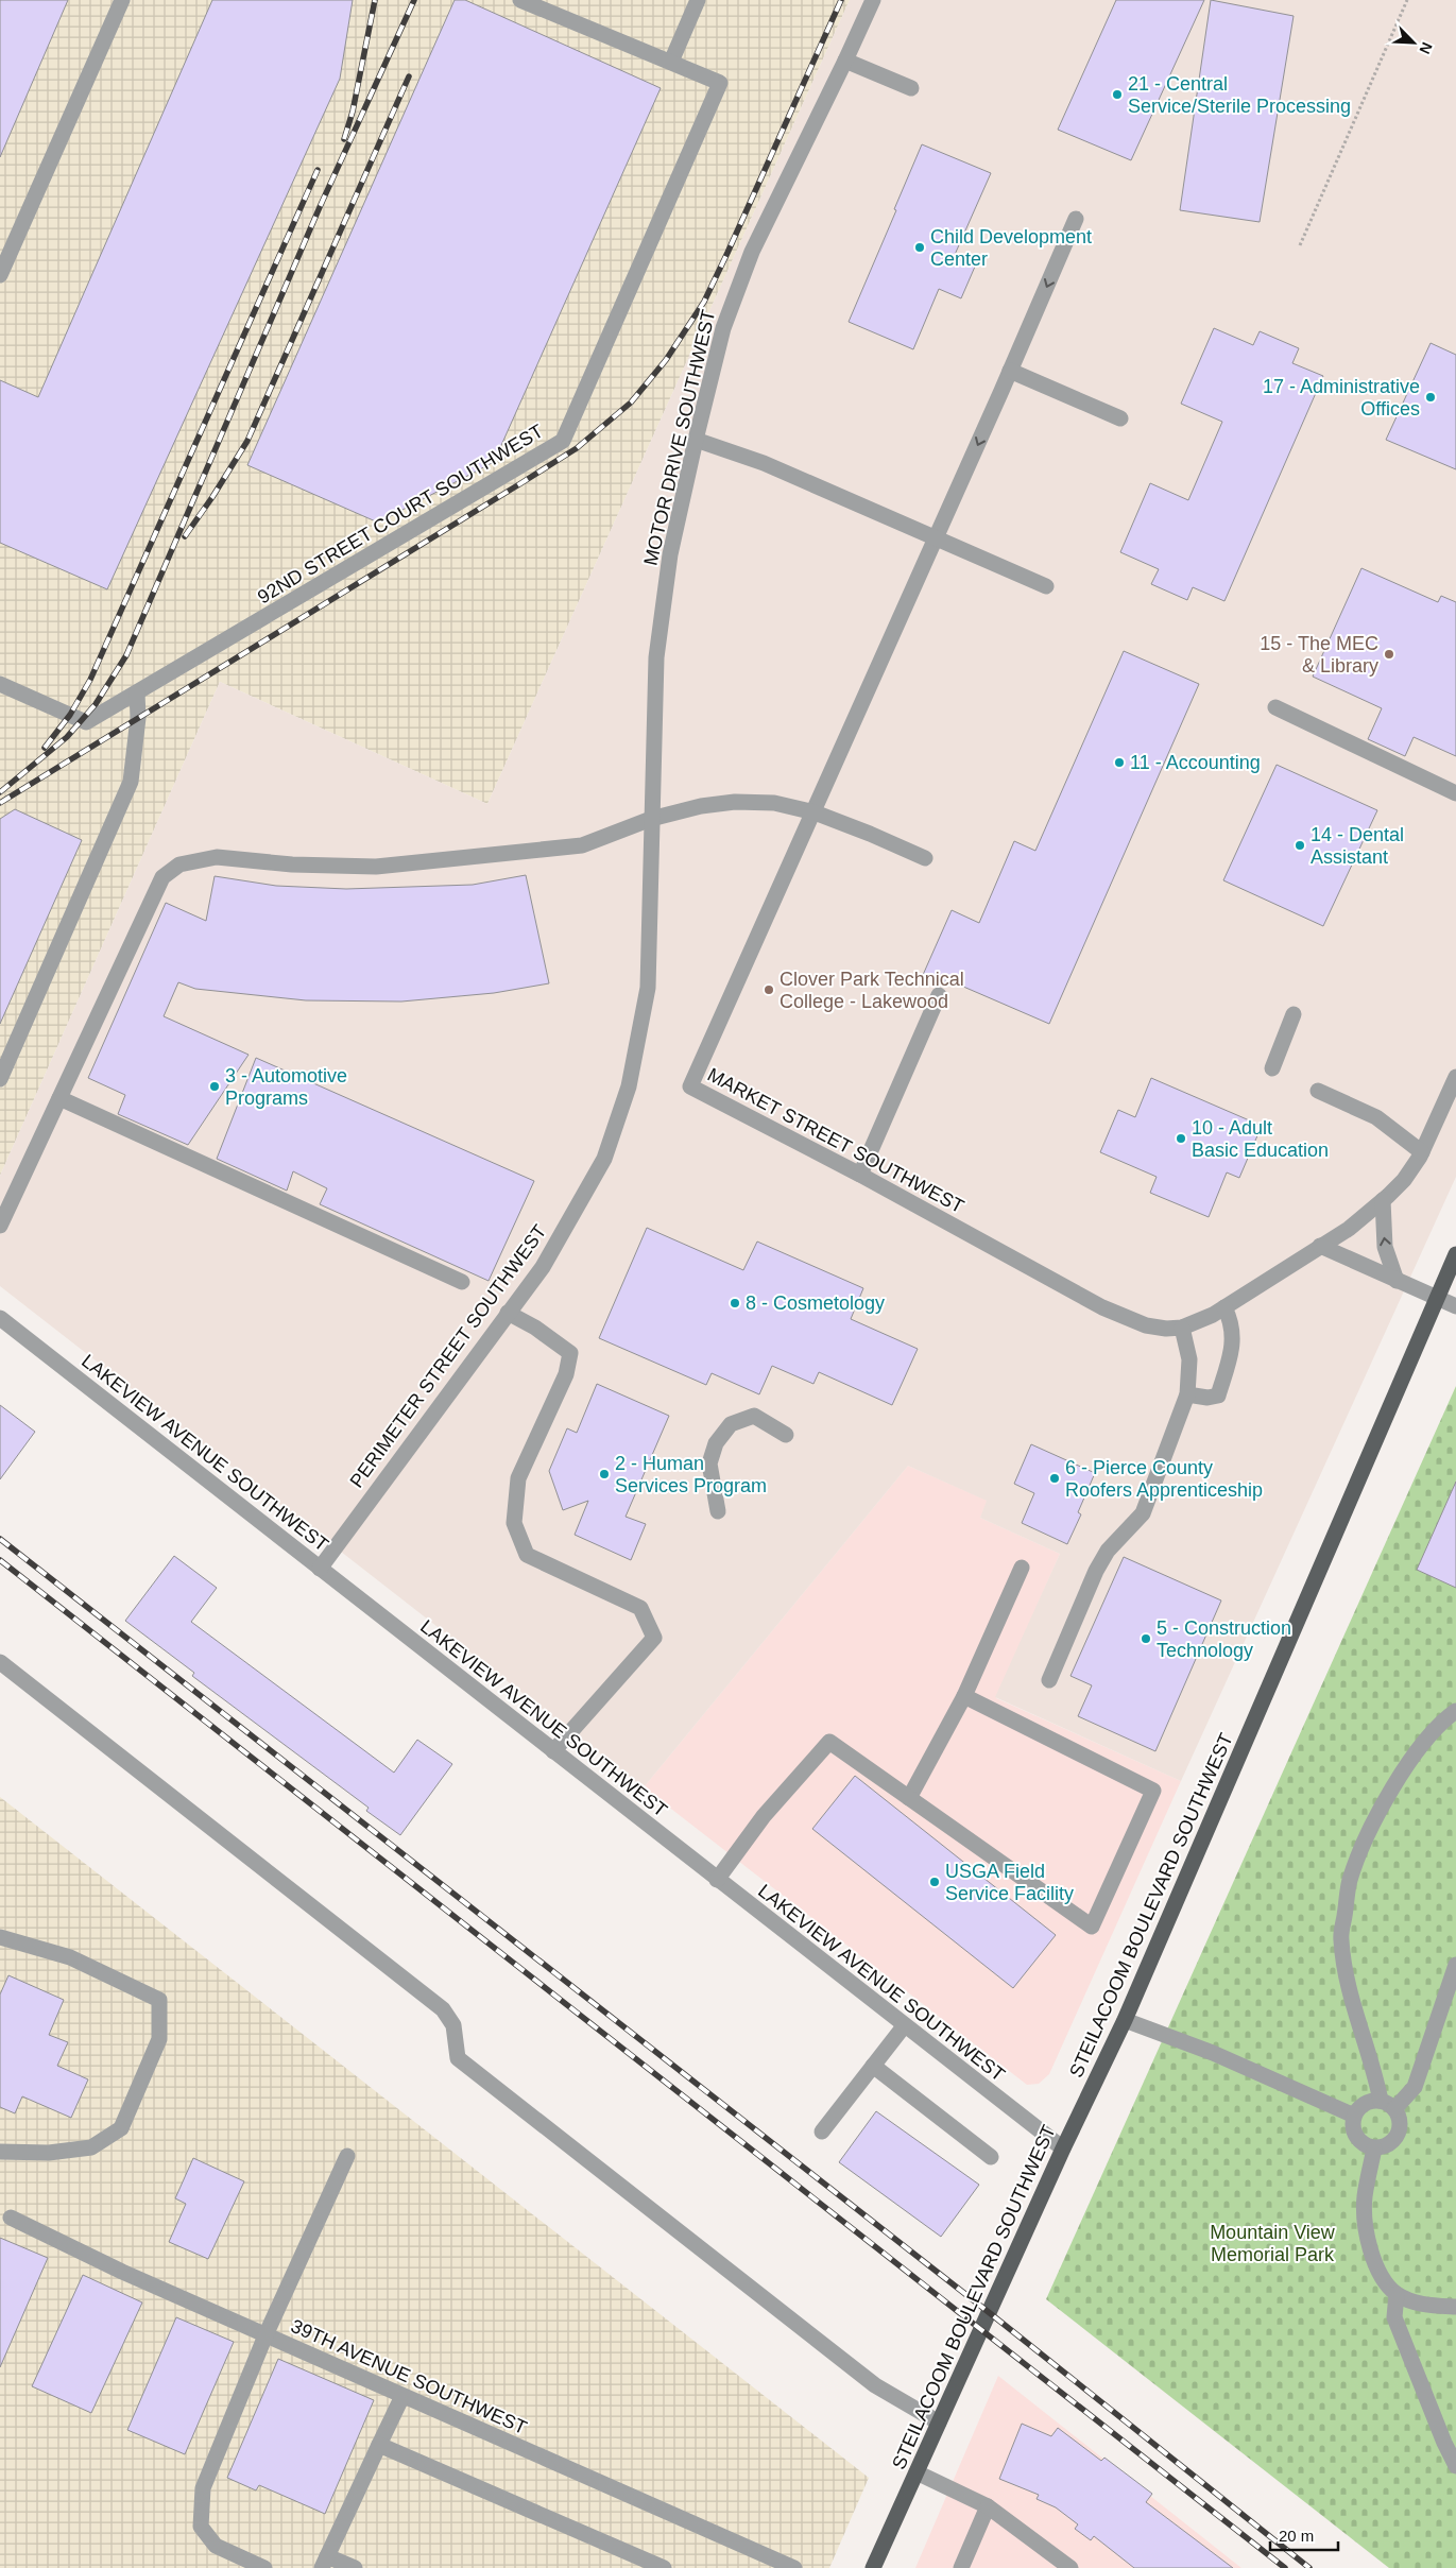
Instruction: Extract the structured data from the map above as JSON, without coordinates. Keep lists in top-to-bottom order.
{
  "streets": {
    "main road": ["STEILACOOM BOULEVARD SOUTHWEST"],
    "street": [
      "MOTOR DRIVE SOUTHWEST",
      "92ND STREET COURT SOUTHWEST",
      "MARKET STREET SOUTHWEST",
      "PERIMETER STREET SOUTHWEST",
      "LAKEVIEW AVENUE SOUTHWEST",
      "39TH AVENUE SOUTHWEST"
    ]
  },
  "crossings": [
    ["MOTOR DRIVE SOUTHWEST", "PERIMETER STREET SOUTHWEST"],
    ["PERIMETER STREET SOUTHWEST", "LAKEVIEW AVENUE SOUTHWEST"],
    ["LAKEVIEW AVENUE SOUTHWEST", "STEILACOOM BOULEVARD SOUTHWEST"]
  ],
  "parks": ["Mountain View Memorial Park"],
  "places": [
    "21 - Central Service/Sterile Processing",
    "Child Development Center",
    "17 - Administrative Offices",
    "15 - The MEC & Library",
    "11 - Accounting",
    "14 - Dental Assistant",
    "Clover Park Technical College - Lakewood",
    "3 - Automotive Programs",
    "10 - Adult Basic Education",
    "8 - Cosmetology",
    "2 - Human Services Program",
    "6 - Pierce County Roofers Apprenticeship",
    "5 - Construction Technology",
    "USGA Field Service Facility"
  ],
  "scale_bar": "20 m",
  "north": "bottom right"
}
